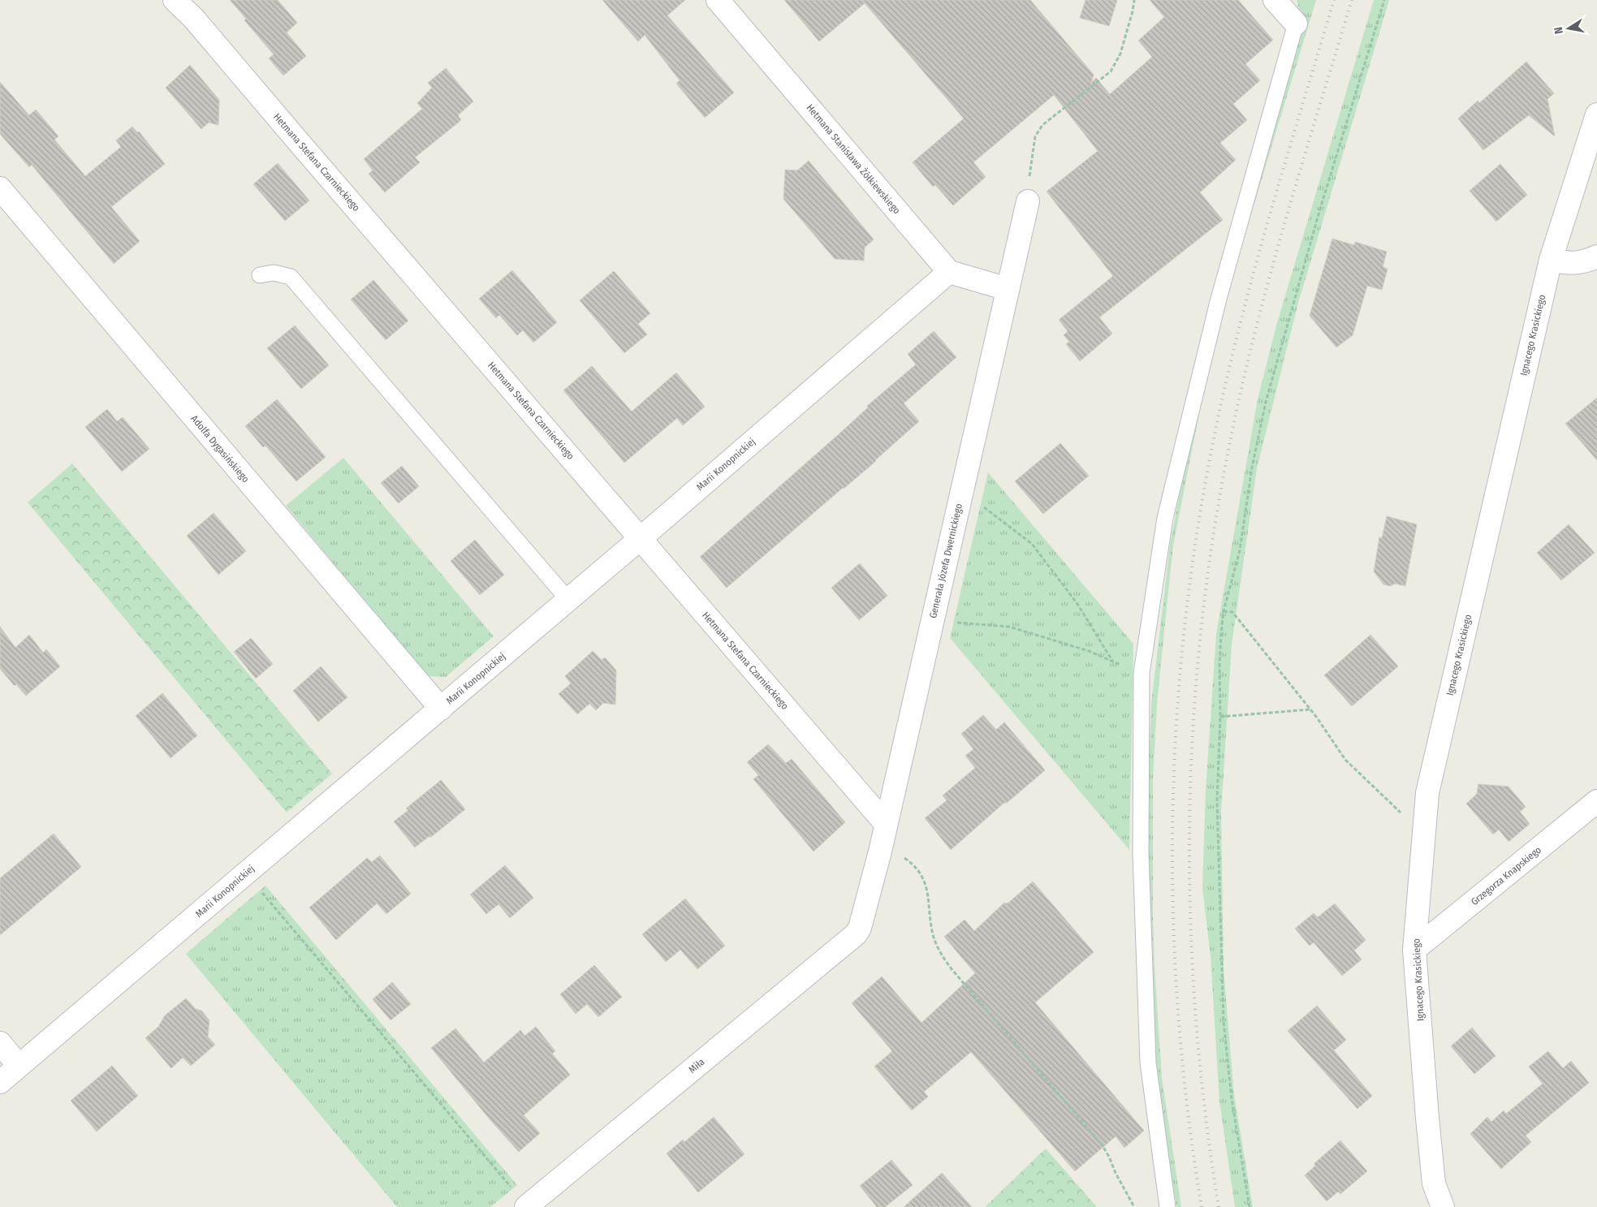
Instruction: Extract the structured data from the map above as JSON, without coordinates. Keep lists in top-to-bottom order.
{
  "streets": {
    "street": [
      "Hetmana Stanisława Żółkiewskiego",
      "Hetmana Stefana Czarnieckiego",
      "Ignacego Krasickiego",
      "Adolfa Dygasińskiego",
      "Marii Konopnickiej",
      "Generała Józefa Dwernickiego",
      "Grzegorza Knapskiego",
      "Miła"
    ]
  },
  "crossings": [
    ["Hetmana Stanisława Żółkiewskiego", "Marii Konopnickiej"],
    ["Hetmana Stefana Czarnieckiego", "Marii Konopnickiej"],
    ["Hetmana Stefana Czarnieckiego", "Generała Józefa Dwernickiego"],
    ["Ignacego Krasickiego", "Grzegorza Knapskiego"],
    ["Adolfa Dygasińskiego", "Marii Konopnickiej"],
    ["Generała Józefa Dwernickiego", "Miła"]
  ],
  "north": "left"
}
